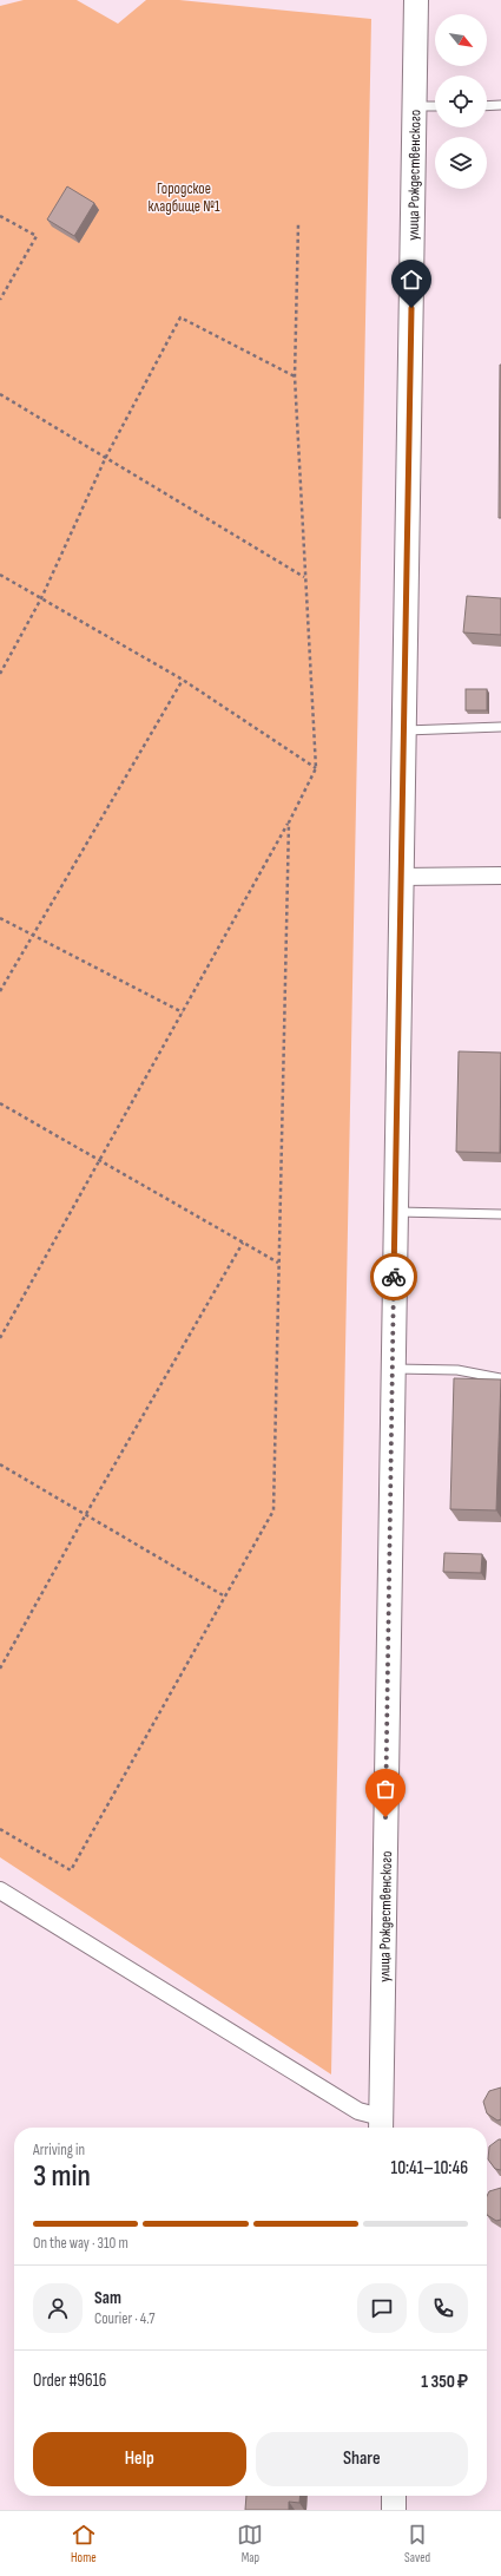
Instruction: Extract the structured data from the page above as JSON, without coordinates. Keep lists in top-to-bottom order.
{
  "streets": {
    "main road": ["улица Рождественского"]
  },
  "parks": ["Городское кладбище №1"],
  "north": "bottom right",
  "page": {
    "heading": ["3 min", "Arriving in", "10:41–10:46"],
    "panel": [
      "Sam",
      "Courier · 4.7",
      "Order #9616",
      "1 350 ₽"
    ],
    "bar": "On the way · 310 m",
    "buttons": ["Help", "Share"],
    "tabs": ["Home", "Map", "Saved"]
  }
}
